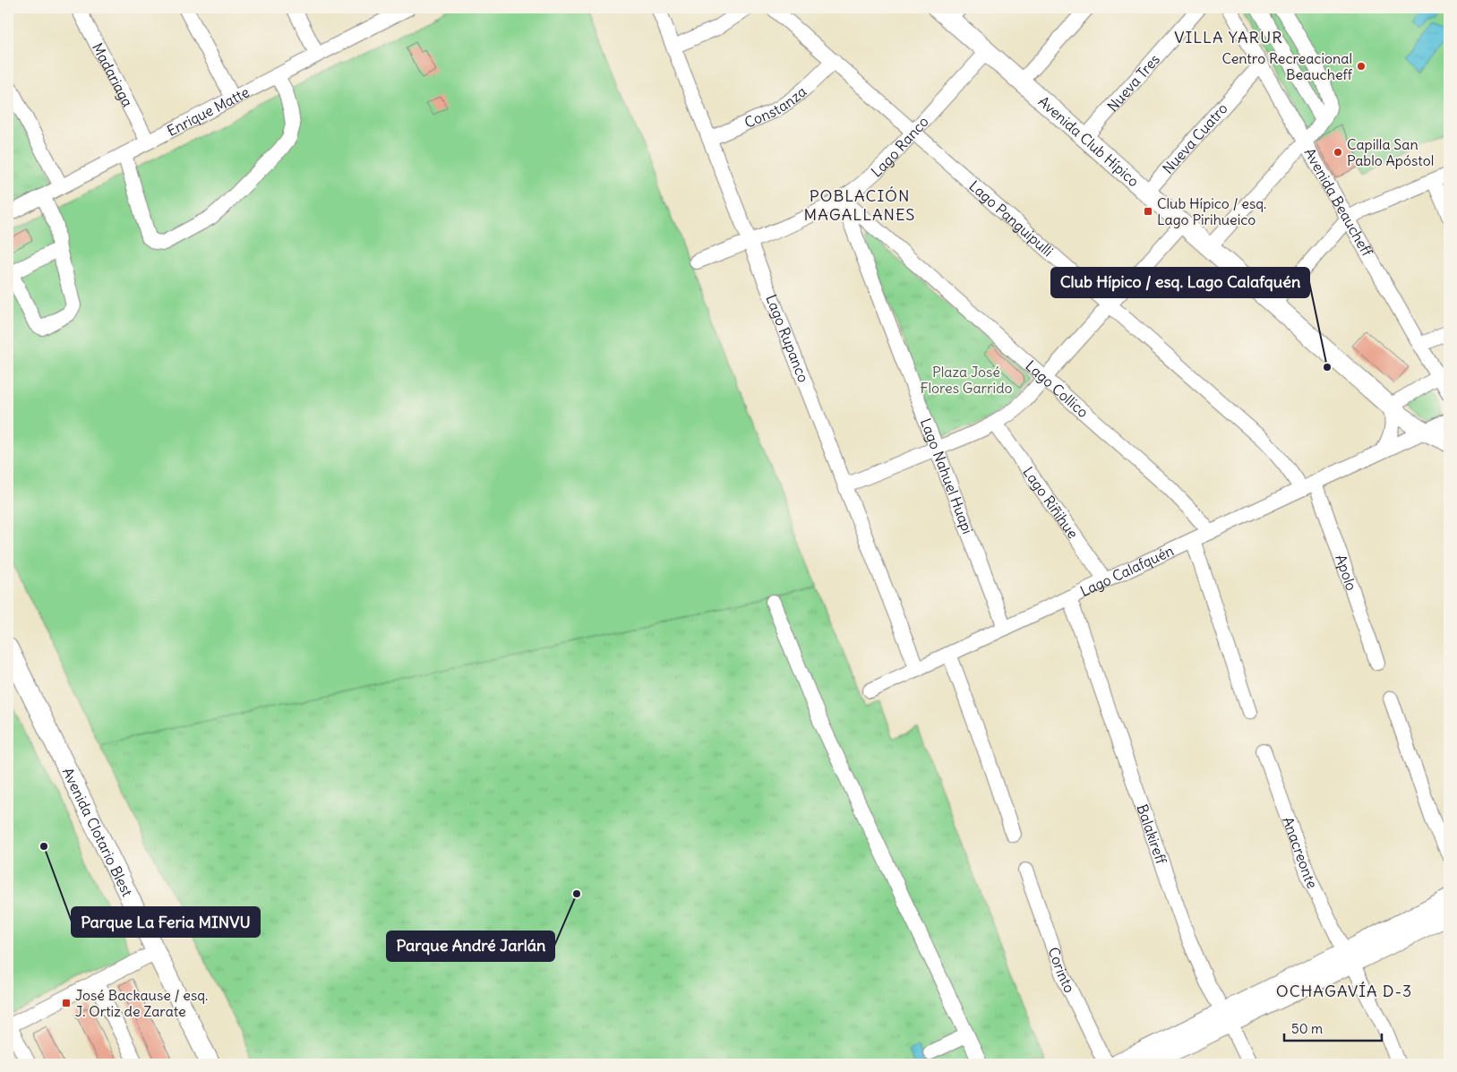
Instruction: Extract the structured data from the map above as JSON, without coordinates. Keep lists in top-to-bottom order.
{
  "streets": {
    "main road": ["Avenida Club Hípico", "Avenida Clotario Blest"],
    "street": [
      "Madariaga",
      "Nueva Tres",
      "Constanza",
      "Enrique Matte",
      "Nueva Cuatro",
      "Lago Ranco",
      "Avenida Beaucheff",
      "Lago Panguipulli",
      "Lago Rupanco",
      "Lago Collico",
      "Lago Nahuel Huapi",
      "Lago Riñihue",
      "Lago Calafquén",
      "Apolo",
      "Balakireff",
      "Anacreonte",
      "Corinto"
    ]
  },
  "crossings": [
    ["Madariaga", "Enrique Matte"],
    ["Nueva Tres", "Avenida Club Hípico"],
    ["Constanza", "Lago Panguipulli"],
    ["Constanza", "Lago Rupanco"],
    ["Nueva Cuatro", "Avenida Club Hípico"],
    ["Nueva Cuatro", "Avenida Beaucheff"],
    ["Avenida Club Hípico", "Lago Ranco"],
    ["Avenida Club Hípico", "Lago Calafquén"],
    ["Lago Ranco", "Lago Panguipulli"],
    ["Lago Ranco", "Lago Rupanco"],
    ["Lago Ranco", "Lago Collico"],
    ["Lago Ranco", "Lago Nahuel Huapi"],
    ["Lago Panguipulli", "Lago Calafquén"],
    ["Lago Rupanco", "Lago Calafquén"],
    ["Lago Collico", "Lago Nahuel Huapi"],
    ["Lago Collico", "Lago Calafquén"],
    ["Lago Nahuel Huapi", "Lago Calafquén"],
    ["Lago Riñihue", "Lago Calafquén"],
    ["Lago Calafquén", "Apolo"],
    ["Lago Calafquén", "Balakireff"]
  ],
  "districts": ["VILLA YARUR", "POBLACIÓN MAGALLANES", "OCHAGAVÍA D-3"],
  "parks": ["Plaza José Flores Garrido"],
  "places": {
    "other": [
      "Centro Recreacional Beaucheff",
      "Capilla San Pablo Apóstol",
      "Club Hípico / esq. Lago Calafquén",
      "Parque La Feria MINVU",
      "Parque André Jarlán"
    ],
    "transit": ["Club Hípico / esq. Lago Pirihueico", "José Backause / esq. J. Ortiz de Zarate"]
  },
  "scale_bar": "50 m"
}
